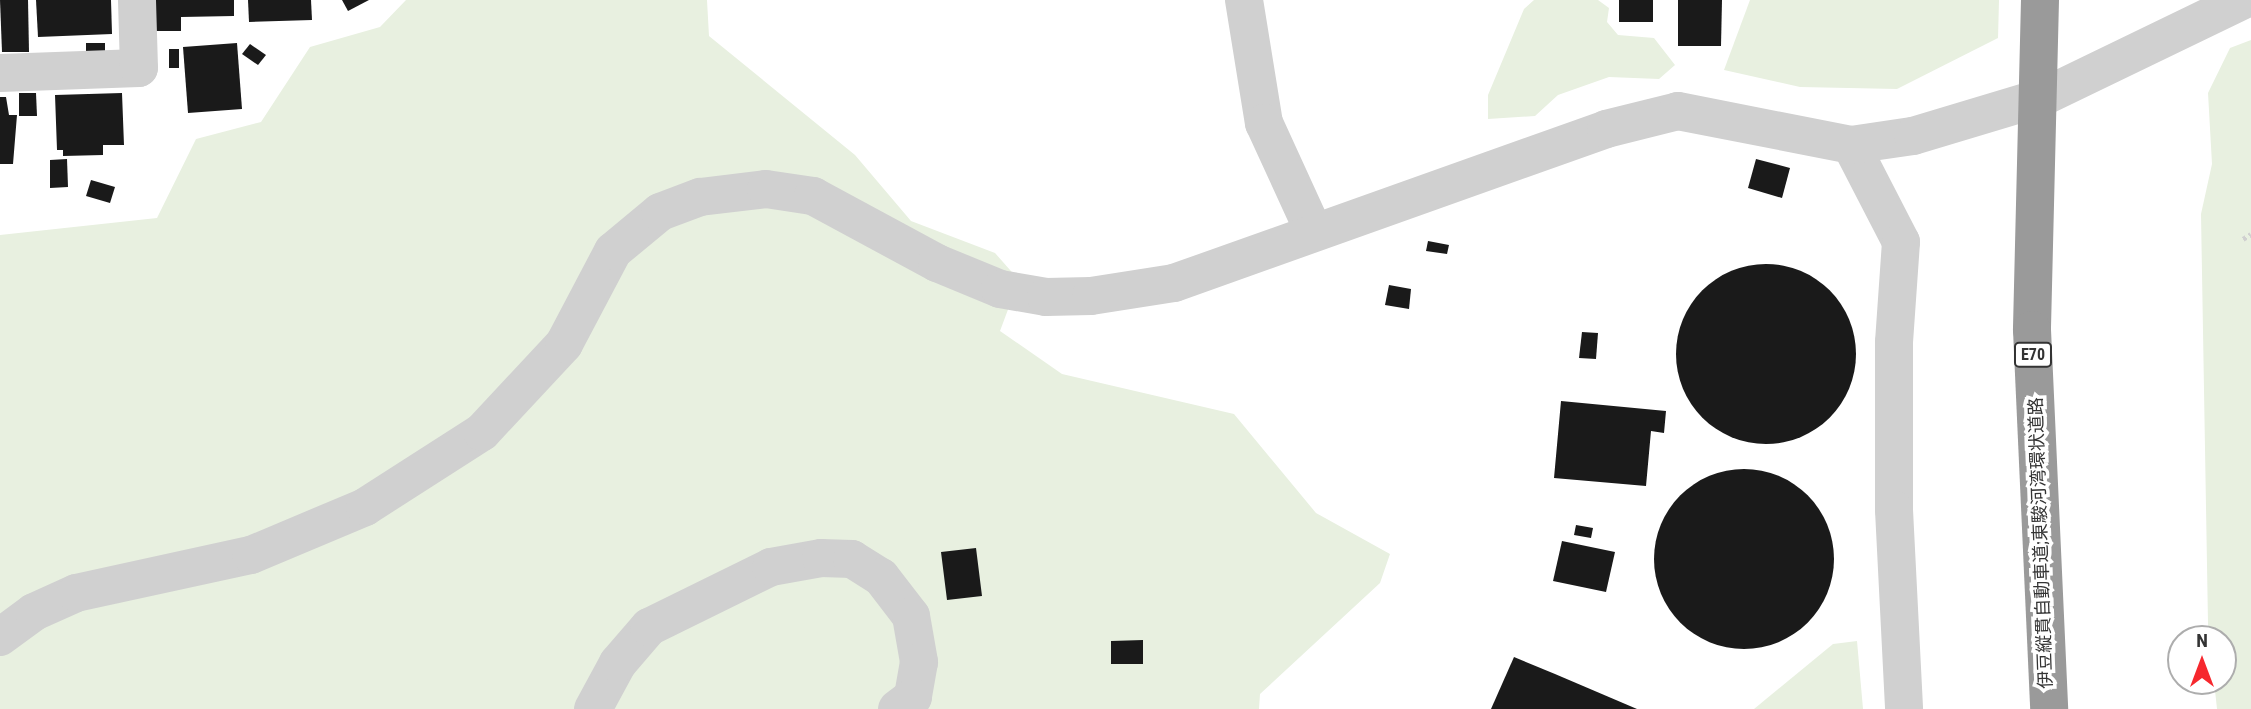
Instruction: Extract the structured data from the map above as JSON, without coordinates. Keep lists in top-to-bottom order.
{
  "streets": {
    "highway": ["E70", "伊豆縦貫自動車道;東駿河湾環状道路"]
  },
  "north": "top"
}
